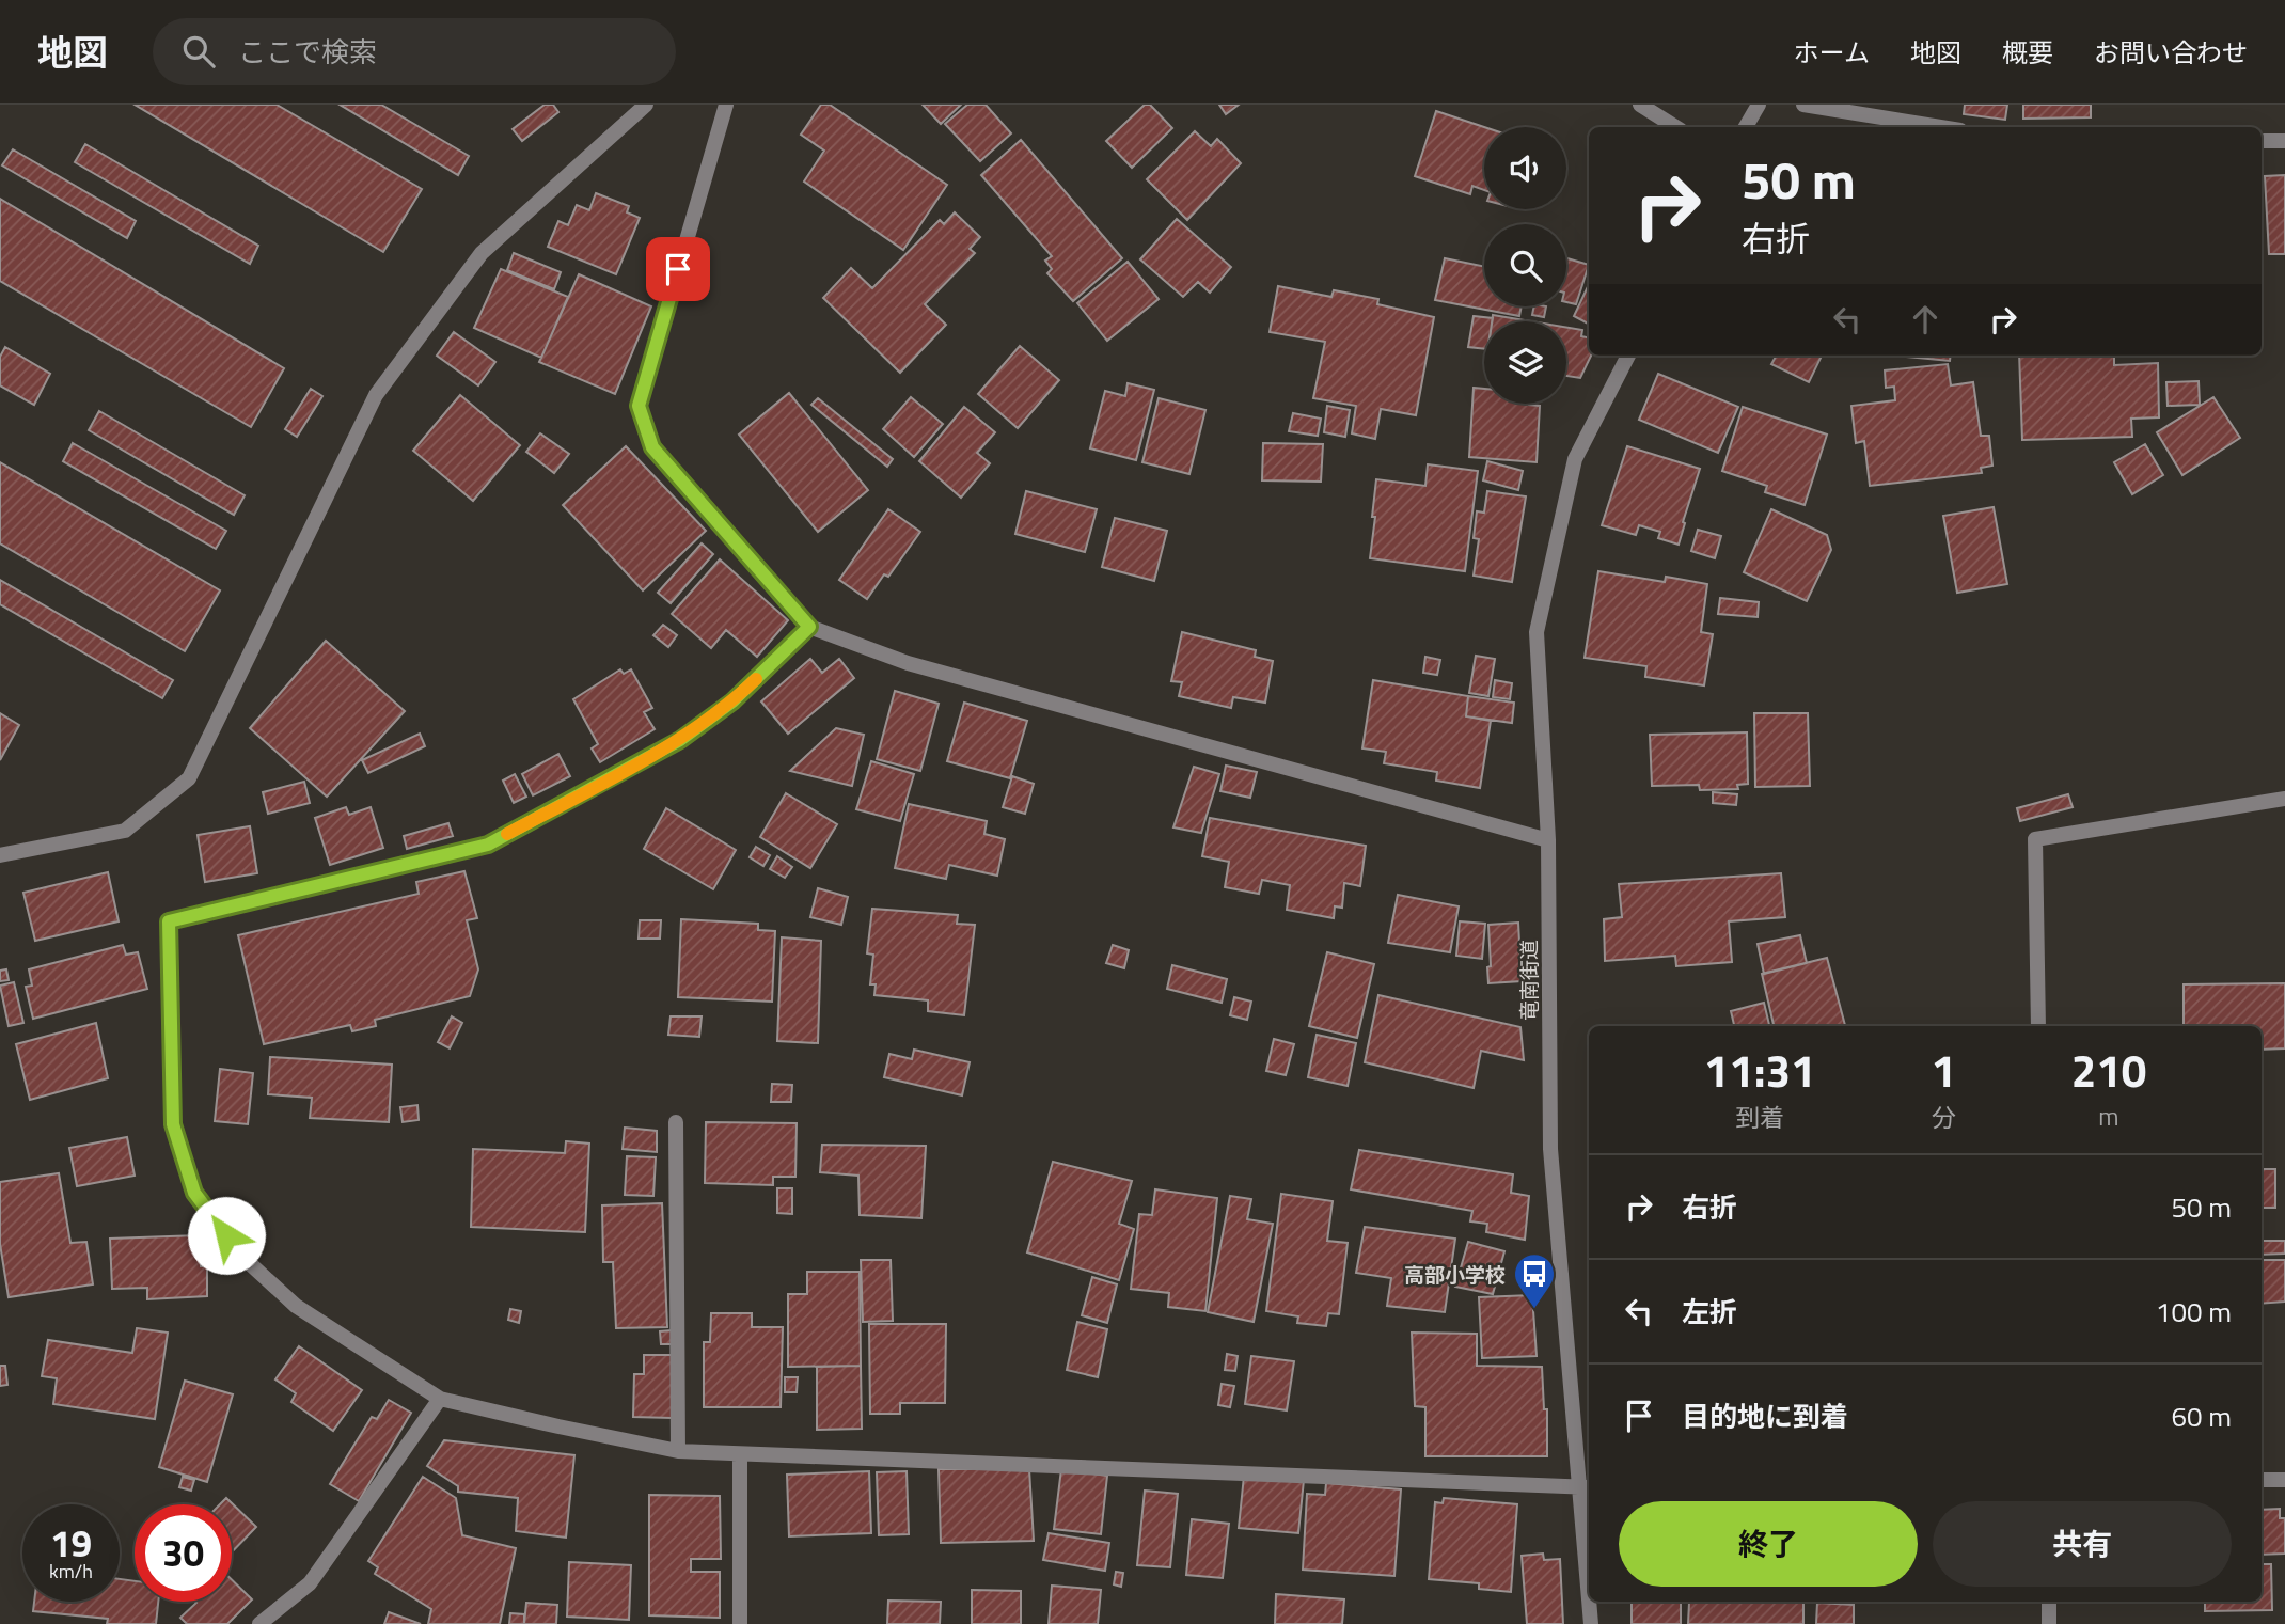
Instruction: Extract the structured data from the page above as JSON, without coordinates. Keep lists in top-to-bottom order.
{
  "streets": {
    "street": ["竜南街道"]
  },
  "places": {
    "bus stop": ["高部小学校"]
  },
  "page": {
    "header": "地図",
    "search": "ここで検索",
    "nav": [
      "ホーム",
      "地図",
      "概要",
      "お問い合わせ"
    ],
    "turn": ["50 m", "右折"],
    "eta": [
      "11:31",
      "到着",
      "1",
      "分",
      "210",
      "m"
    ],
    "list": [
      {
        "name": "右折",
        "value": "50 m"
      },
      {
        "name": "左折",
        "value": "100 m"
      },
      {
        "name": "目的地に到着",
        "value": "60 m"
      }
    ],
    "buttons": ["終了", "共有"],
    "speed": "19 km/h",
    "limit": "30"
  }
}
